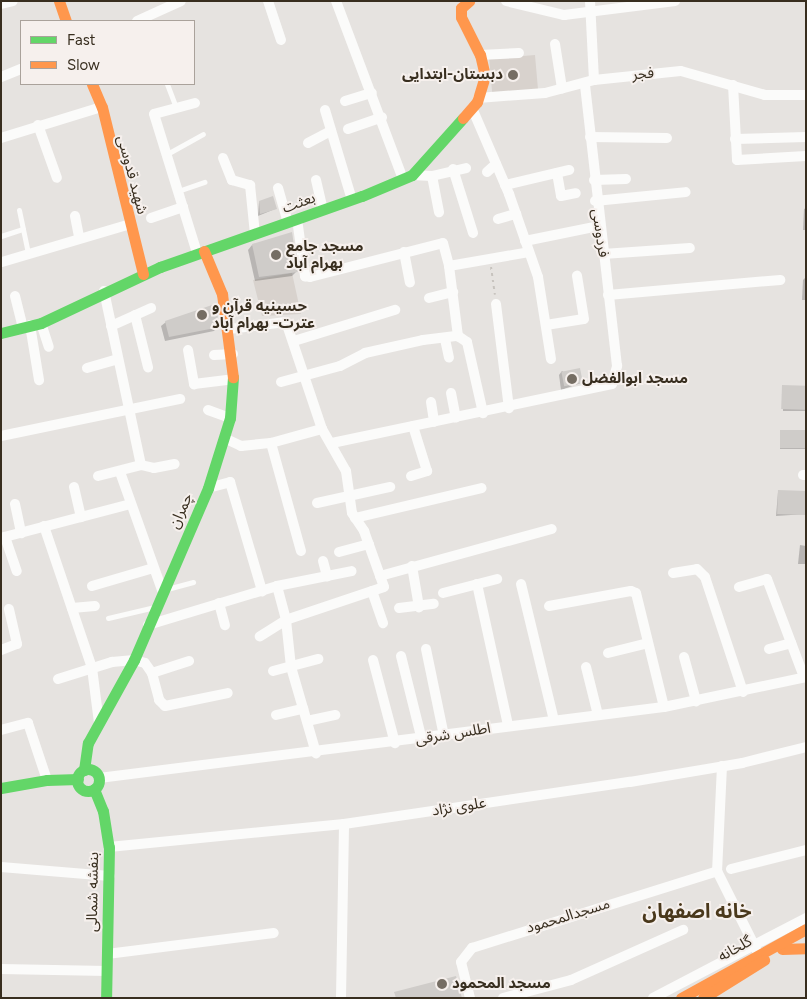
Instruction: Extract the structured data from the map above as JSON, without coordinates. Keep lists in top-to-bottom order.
{
  "streets": {
    "street": [
      "فجر",
      "شهید قدوسی",
      "بعثت",
      "فردوسی",
      "چمران",
      "اطلس شرقی",
      "علوی نژاد",
      "بنفشه شمالی",
      "مسجدالمحمود",
      "گلخانه"
    ]
  },
  "crossings": [
    ["فجر", "بعثت"],
    ["فجر", "فردوسی"],
    ["شهید قدوسی", "بعثت"],
    ["بعثت", "چمران"],
    ["اطلس شرقی", "بنفشه شمالی"],
    ["علوی نژاد", "بنفشه شمالی"]
  ],
  "districts": ["خانه اصفهان"],
  "places": [
    "دبستان-ابتدایی",
    "مسجد جامع بهرام آباد",
    "حسینیه قرآن و عترت- بهرام آباد",
    "مسجد ابوالفضل",
    "مسجد المحمود"
  ],
  "legend": ["Fast", "Slow"]
}
